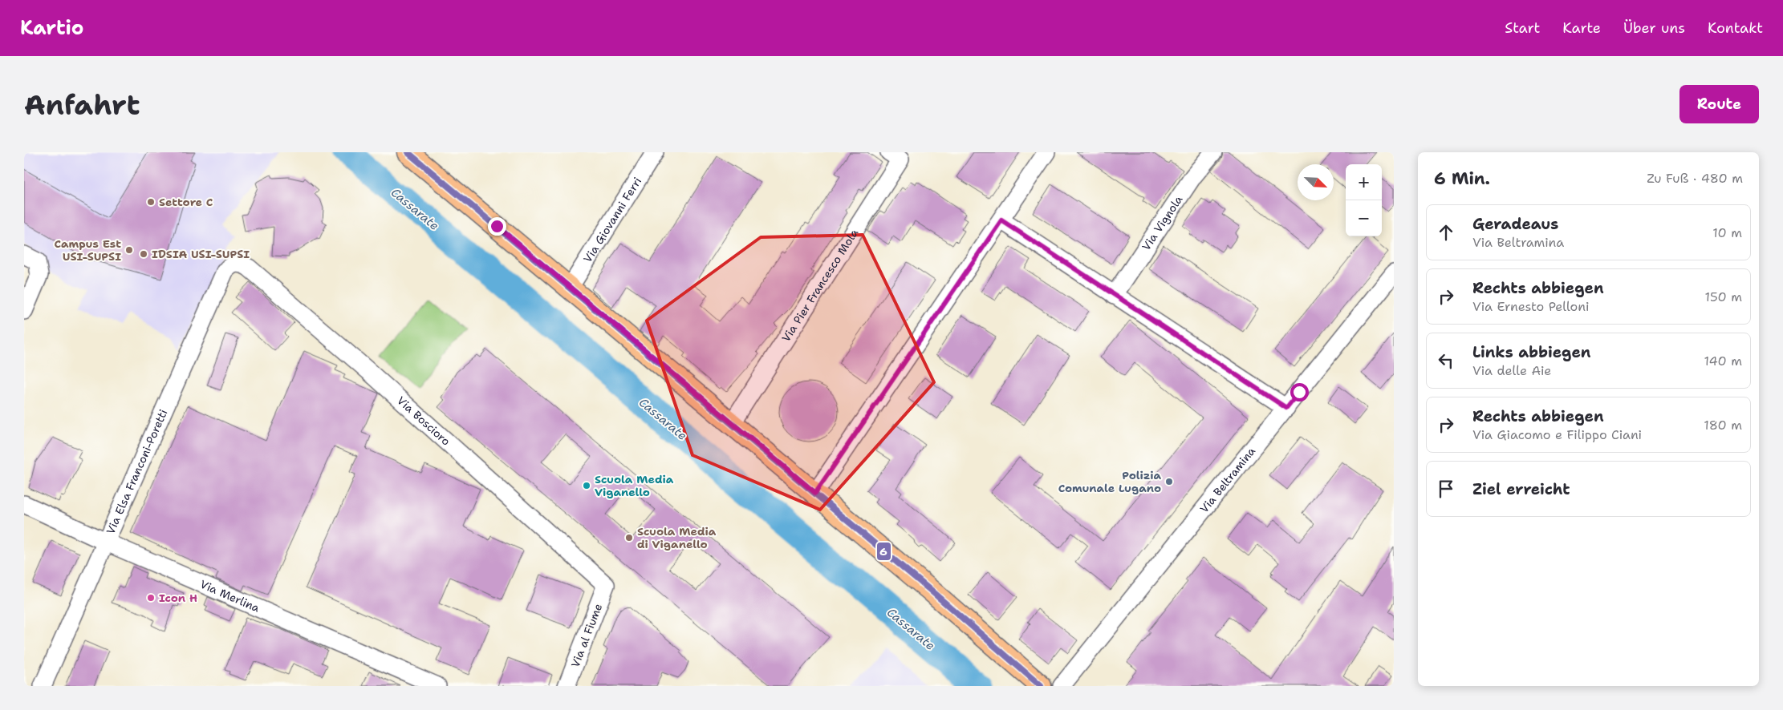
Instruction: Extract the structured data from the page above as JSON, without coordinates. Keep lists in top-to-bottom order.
{
  "streets": {
    "street": [
      "Via Giovanni Ferri",
      "Via Vignola",
      "Via Pier Francesco Mola",
      "Via Boscioro",
      "Via Elsa Franconi-Poretti",
      "Via Beltramina",
      "Via Merlina",
      "Via al Fiume"
    ]
  },
  "crossings": [
    ["Via Boscioro", "Via Elsa Franconi-Poretti"],
    ["Via Boscioro", "Via al Fiume"],
    ["Via Elsa Franconi-Poretti", "Via Merlina"]
  ],
  "water": ["Cassarate"],
  "places": [
    "Settore C",
    "Campus Est USI-SUPSI",
    "IDSIA USI-SUPSI",
    "Polizia Comunale Lugano",
    "Scuola Media Viganello",
    "Scuola Media di Viganello",
    "Icon H"
  ],
  "lines": ["transit line 6"],
  "north": "bottom right",
  "page": {
    "header": "Kartio",
    "nav": [
      "Start",
      "Karte",
      "Über uns",
      "Kontakt"
    ],
    "buttons": "Route",
    "title": "Anfahrt",
    "heading": ["6 Min.", "Zu Fuß · 480 m"],
    "map_buttons": ["+", "−"],
    "list": [
      ["Geradeaus", "Via Beltramina", "10 m"],
      ["Rechts abbiegen", "Via Ernesto Pelloni", "150 m"],
      ["Links abbiegen", "Via delle Aie", "140 m"],
      ["Rechts abbiegen", "Via Giacomo e Filippo Ciani", "180 m"],
      "Ziel erreicht"
    ]
  }
}
